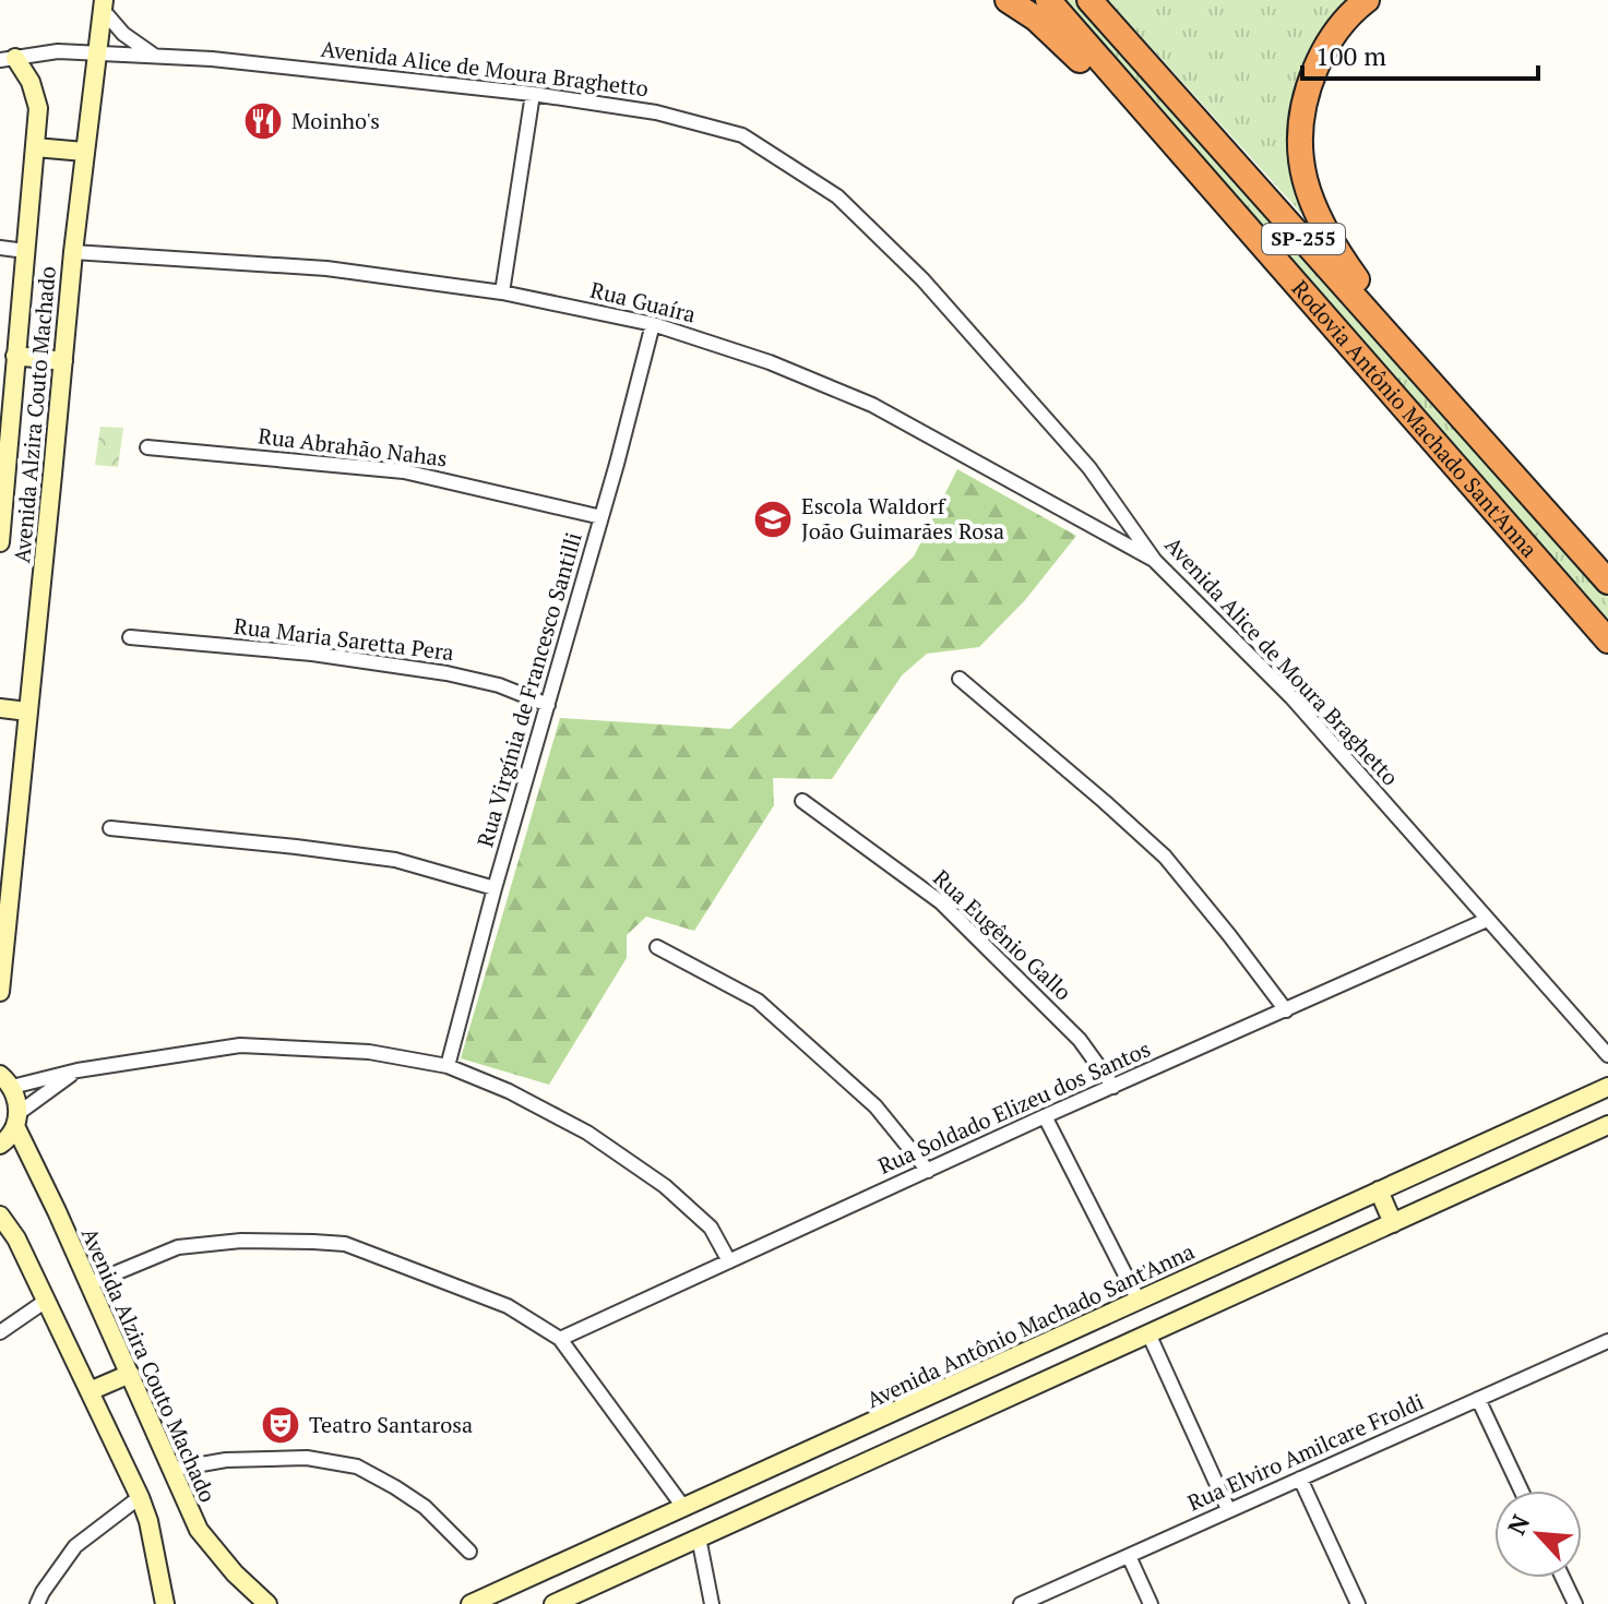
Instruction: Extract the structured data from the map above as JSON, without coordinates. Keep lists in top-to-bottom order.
{
  "streets": {
    "highway": ["SP-255", "Rodovia Antônio Machado Sant'Anna"],
    "street": [
      "Avenida Alice de Moura Braghetto",
      "Rua Guaíra",
      "Avenida Alzira Couto Machado",
      "Rua Abrahão Nahas",
      "Rua Maria Saretta Pera",
      "Rua Virgínia de Francesco Santilli",
      "Rua Eugênio Gallo",
      "Rua Soldado Elizeu dos Santos",
      "Avenida Antônio Machado Sant'Anna",
      "Rua Elviro Amilcare Froldi"
    ]
  },
  "crossings": [
    ["Avenida Alice de Moura Braghetto", "Rua Guaíra"],
    ["Avenida Alice de Moura Braghetto", "Avenida Alzira Couto Machado"],
    ["Avenida Alice de Moura Braghetto", "Rua Soldado Elizeu dos Santos"],
    ["Rua Guaíra", "Avenida Alzira Couto Machado"],
    ["Rua Guaíra", "Rua Virgínia de Francesco Santilli"],
    ["Rua Abrahão Nahas", "Rua Virgínia de Francesco Santilli"],
    ["Rua Maria Saretta Pera", "Rua Virgínia de Francesco Santilli"],
    ["Rua Eugênio Gallo", "Rua Soldado Elizeu dos Santos"]
  ],
  "places": {
    "restaurant": ["Moinho's"],
    "school or university": ["Escola Waldorf João Guimarães Rosa"],
    "theatre": ["Teatro Santarosa"]
  },
  "scale_bar": "100 m",
  "north": "top left"
}
